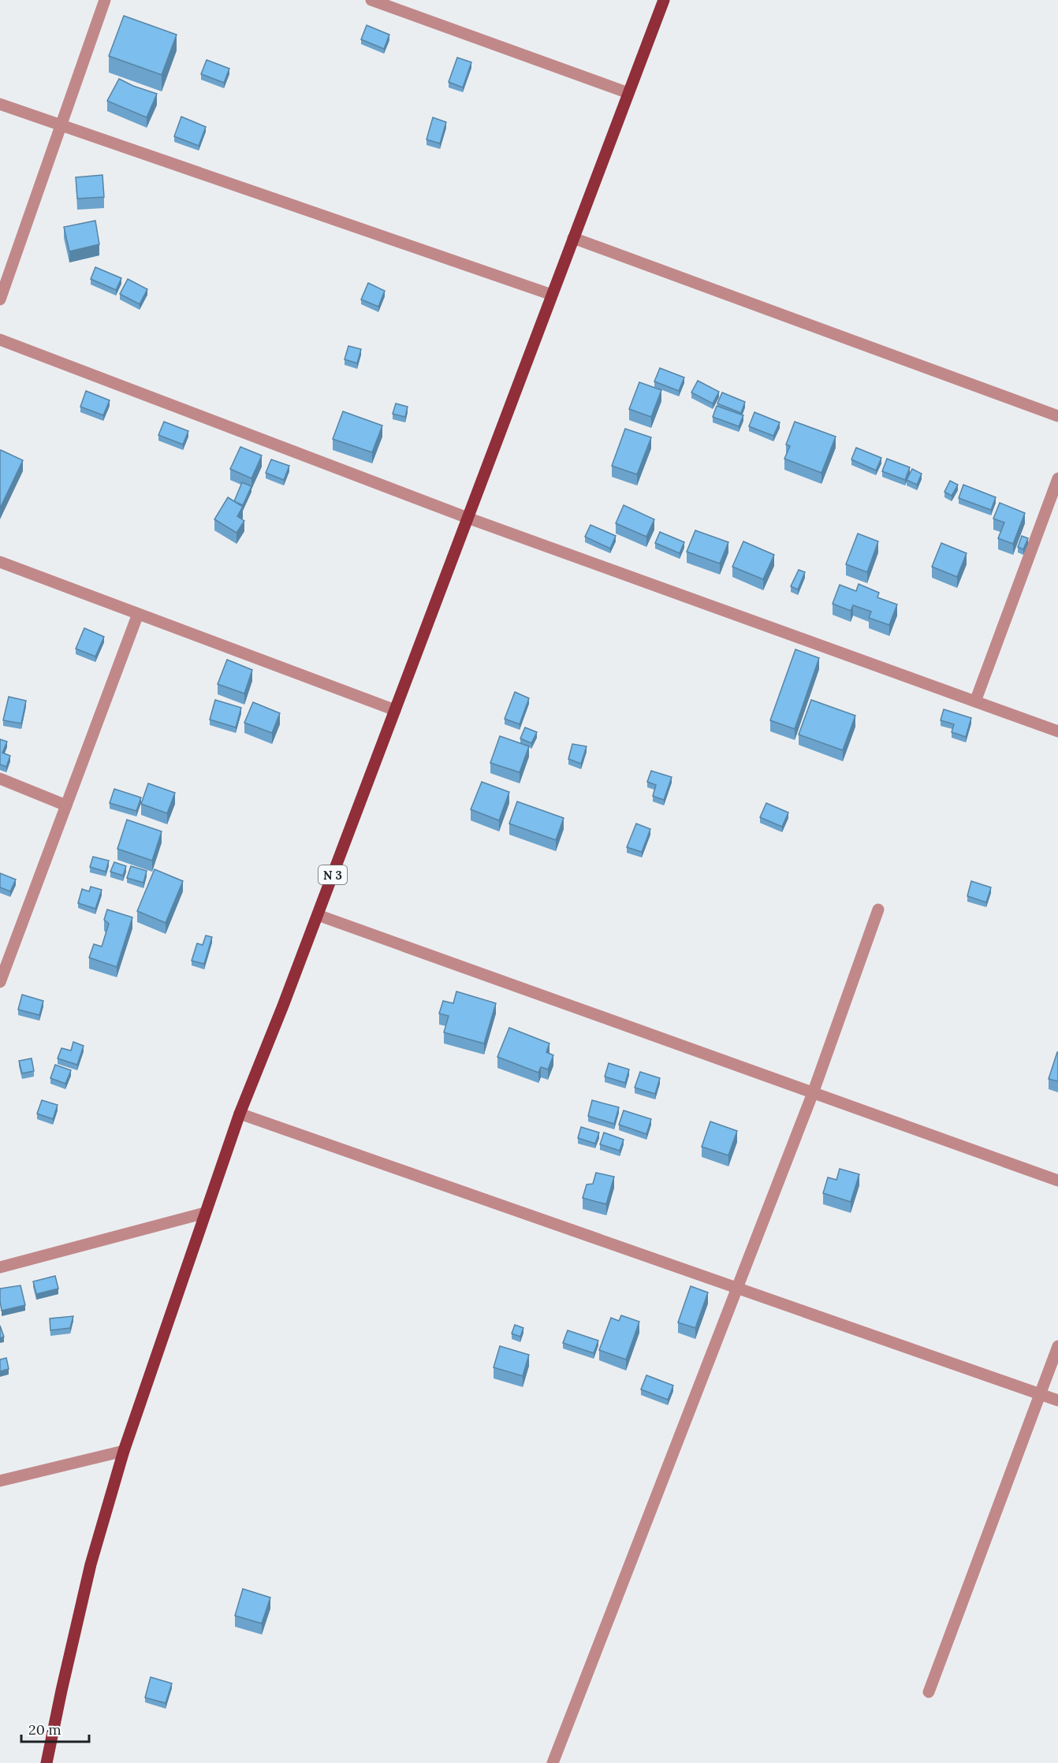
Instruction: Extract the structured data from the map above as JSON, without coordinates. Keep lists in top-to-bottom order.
{
  "streets": {
    "main road": ["N 3"]
  },
  "scale_bar": "20 m"
}
